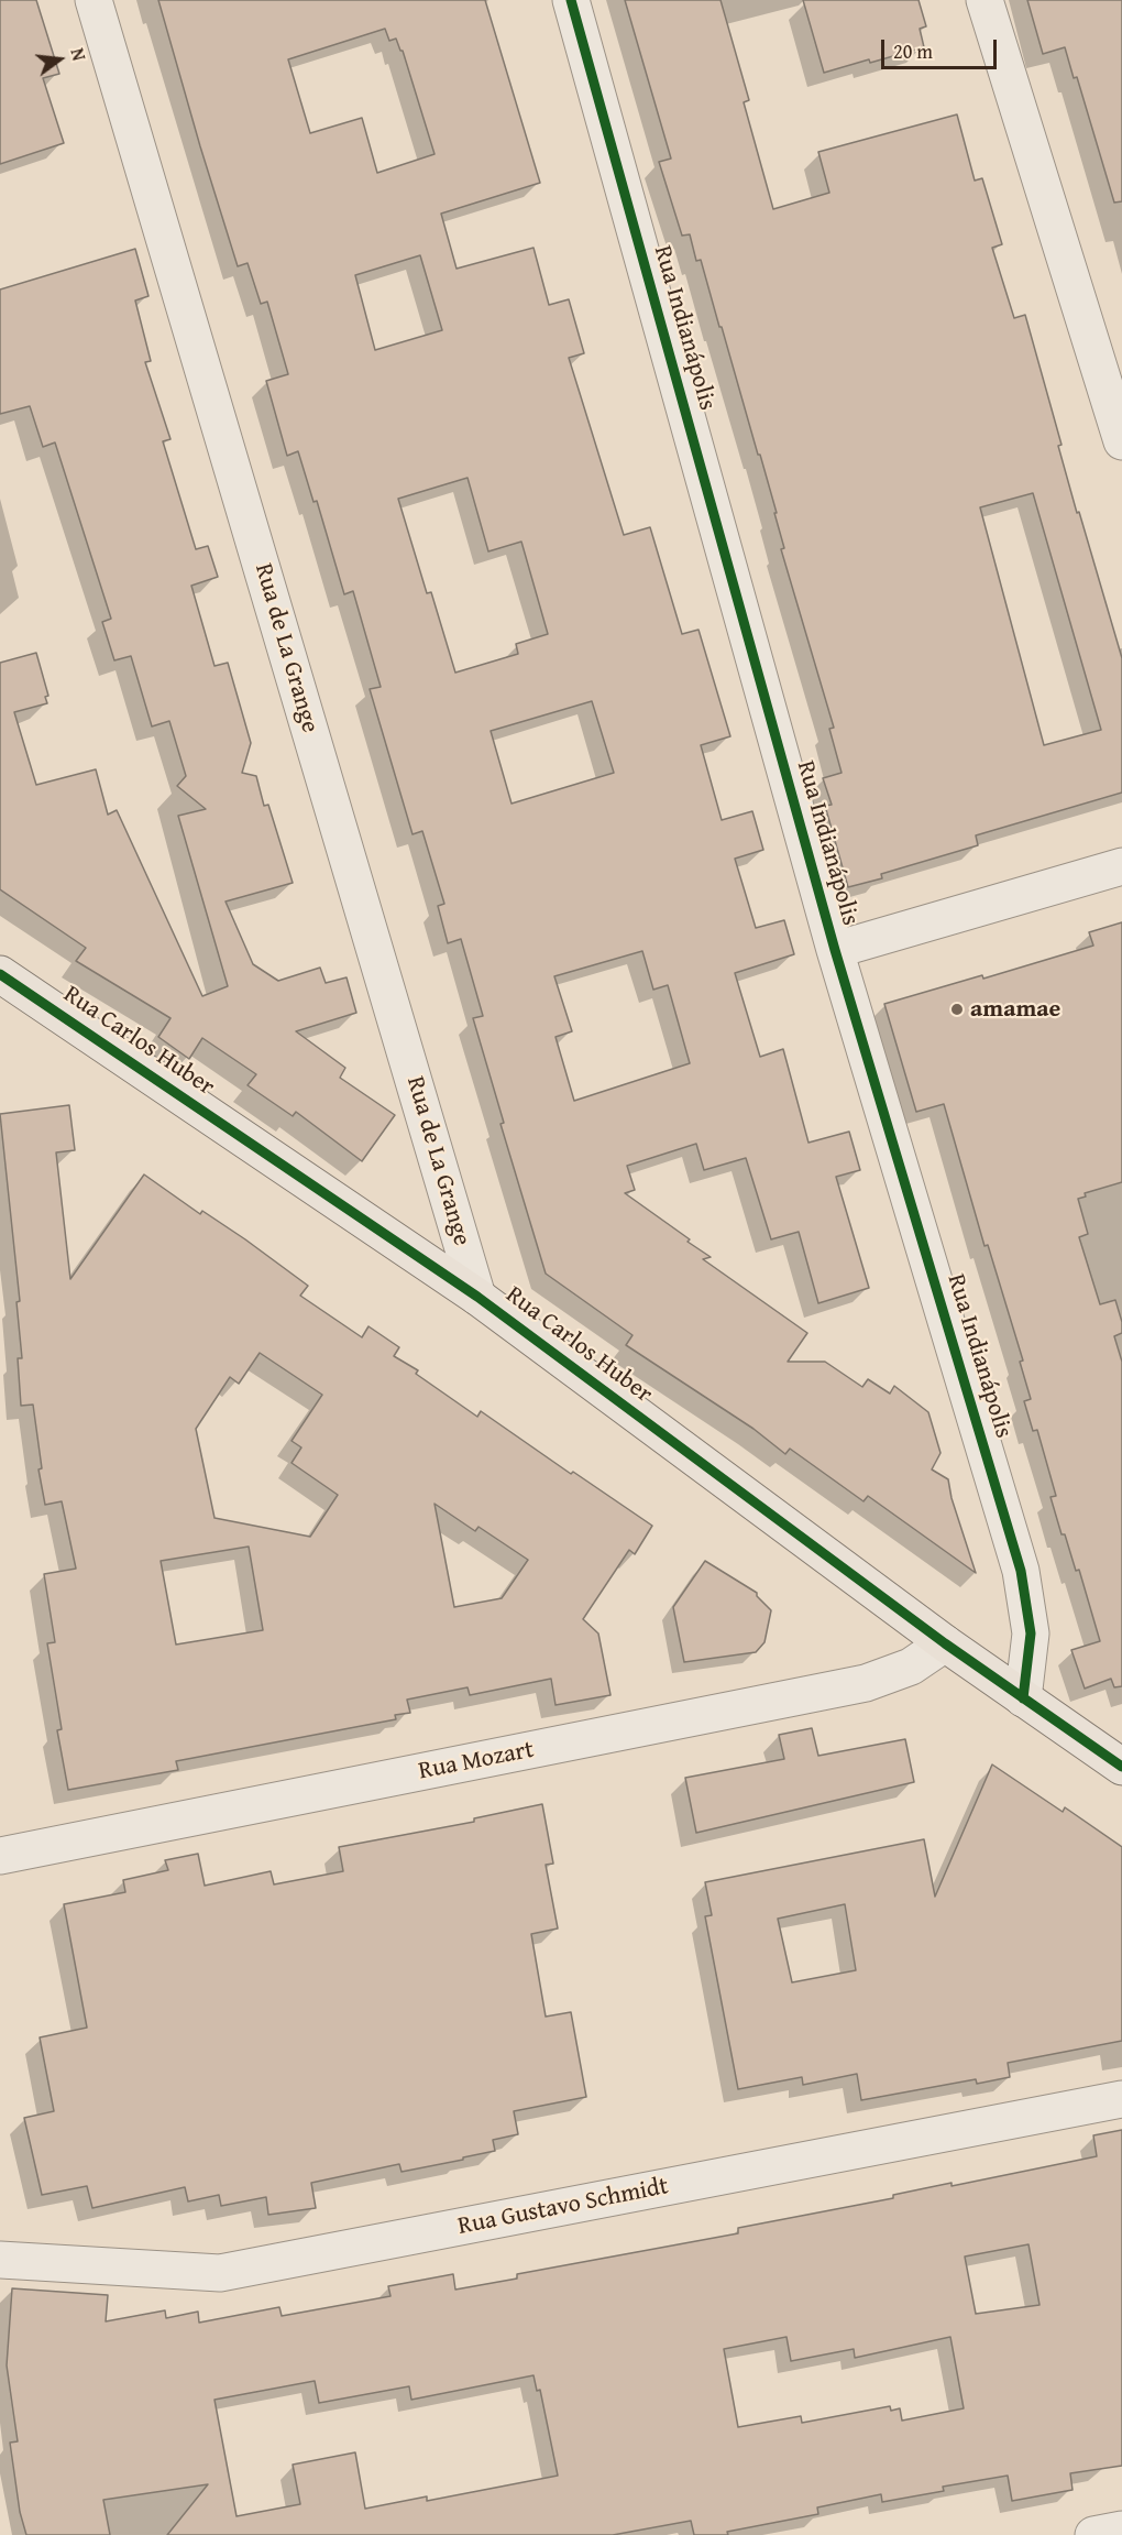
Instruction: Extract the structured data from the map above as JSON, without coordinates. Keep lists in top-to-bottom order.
{
  "streets": {
    "main road": ["Rua Carlos Huber"],
    "street": [
      "Rua Indianápolis",
      "Rua de La Grange",
      "Rua Mozart",
      "Rua Gustavo Schmidt"
    ]
  },
  "crossings": [
    ["Rua Indianápolis", "Rua Carlos Huber"],
    ["Rua de La Grange", "Rua Carlos Huber"],
    ["Rua Carlos Huber", "Rua Mozart"]
  ],
  "places": ["amamae"],
  "scale_bar": "20 m",
  "north": "right"
}
